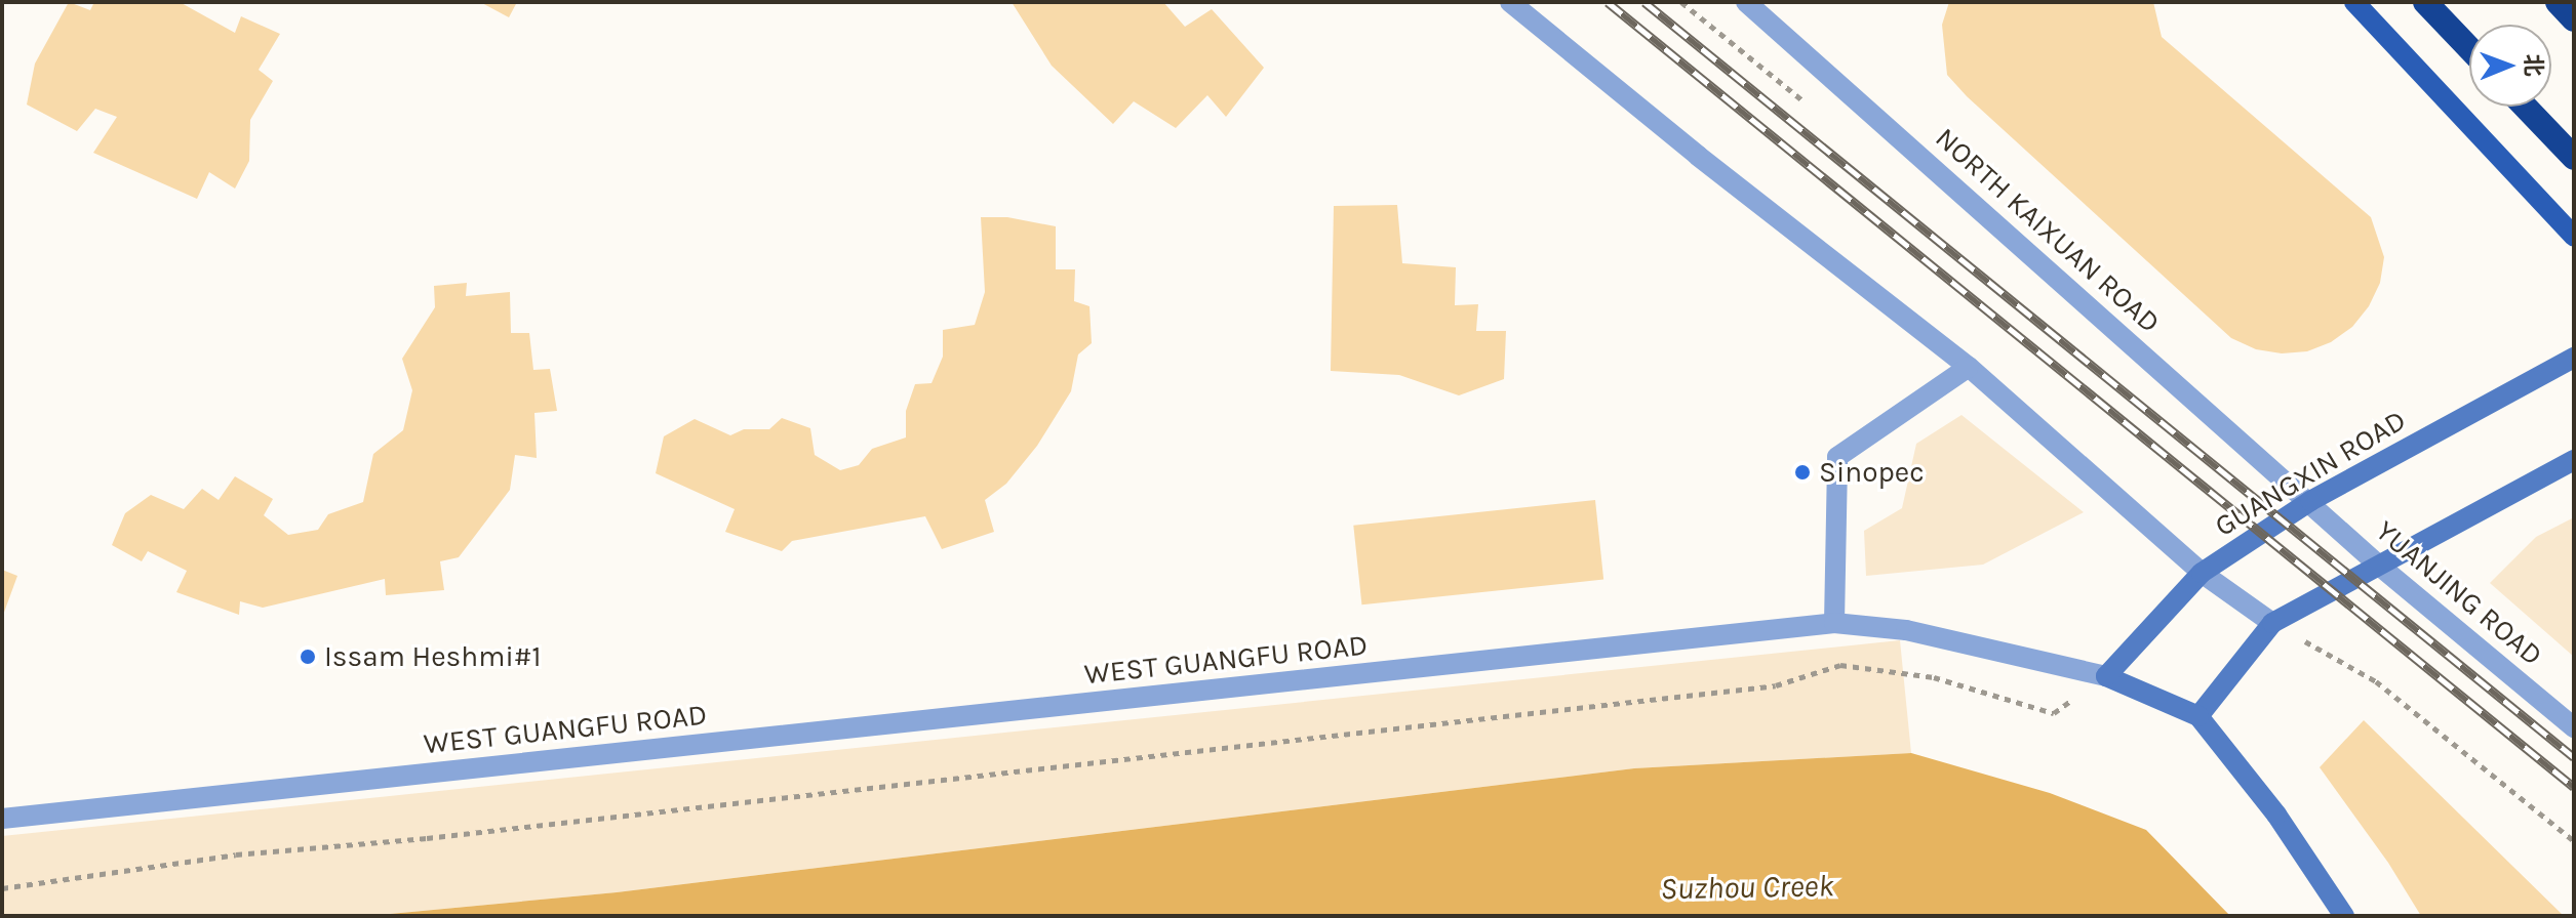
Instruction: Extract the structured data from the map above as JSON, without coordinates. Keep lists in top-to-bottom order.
{
  "streets": {
    "main road": ["GUANGXIN ROAD", "WEST GUANGFU ROAD"],
    "street": ["NORTH KAIXUAN ROAD", "YUANJING ROAD"]
  },
  "crossings": [
    ["NORTH KAIXUAN ROAD", "GUANGXIN ROAD"],
    ["NORTH KAIXUAN ROAD", "YUANJING ROAD"],
    ["GUANGXIN ROAD", "YUANJING ROAD"],
    ["GUANGXIN ROAD", "WEST GUANGFU ROAD"]
  ],
  "water": ["Suzhou Creek"],
  "places": ["Sinopec", "Issam Heshmi#1"],
  "north": "right"
}
